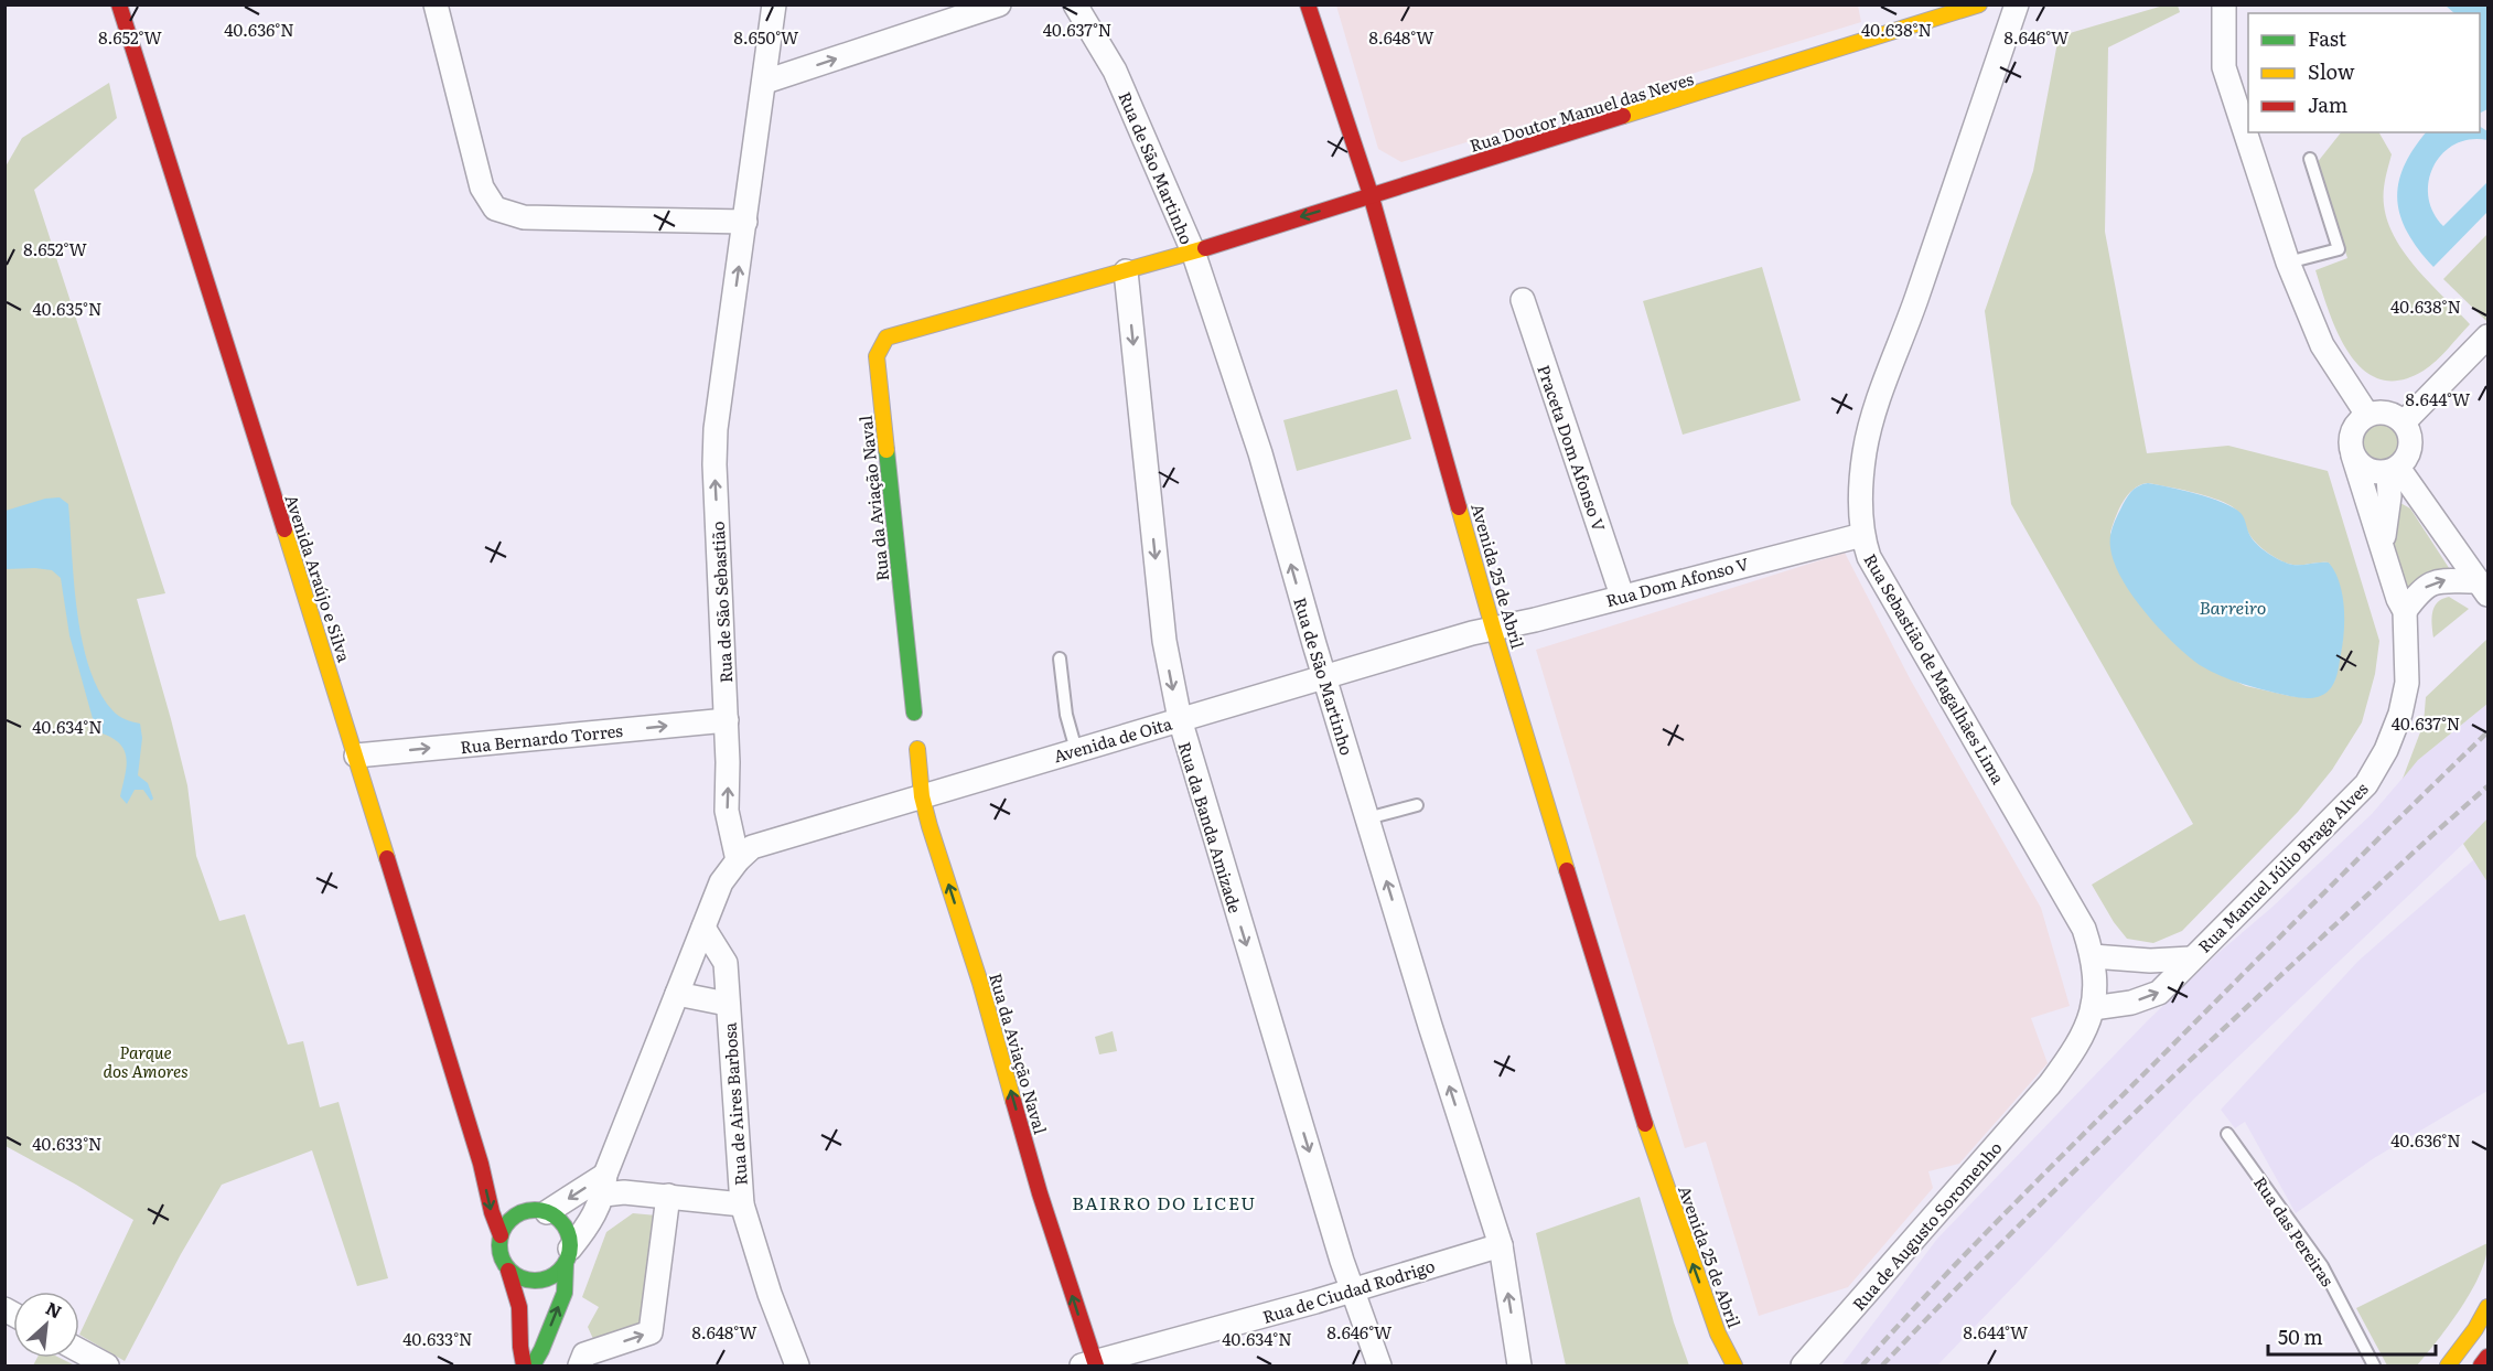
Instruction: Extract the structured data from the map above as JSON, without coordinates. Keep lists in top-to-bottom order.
{
  "streets": {
    "street": [
      "Rua Doutor Manuel das Neves",
      "Rua de São Martinho",
      "Praceta Dom Afonso V",
      "Rua da Aviação Naval",
      "Avenida 25 de Abril",
      "Avenida Araújo e Silva",
      "Rua Dom Afonso V",
      "Rua de São Sebastião",
      "Rua Sebastião de Magalhães Lima",
      "Rua Bernardo Torres",
      "Avenida de Oita",
      "Rua da Banda Amizade",
      "Rua Manuel Júlio Braga Alves",
      "Rua de Aires Barbosa",
      "Rua de Augusto Soromenho",
      "Rua de Ciudad Rodrigo"
    ],
    "lane": ["Rua das Pereiras"]
  },
  "crossings": [
    ["Rua Doutor Manuel das Neves", "Rua de São Martinho"],
    ["Rua Doutor Manuel das Neves", "Rua da Aviação Naval"],
    ["Rua Doutor Manuel das Neves", "Avenida 25 de Abril"],
    ["Rua Doutor Manuel das Neves", "Rua da Banda Amizade"],
    ["Rua de São Martinho", "Avenida de Oita"],
    ["Rua de São Martinho", "Rua de Ciudad Rodrigo"],
    ["Praceta Dom Afonso V", "Rua Dom Afonso V"],
    ["Rua da Aviação Naval", "Avenida de Oita"],
    ["Rua da Aviação Naval", "Rua da Banda Amizade"],
    ["Rua da Aviação Naval", "Rua de Ciudad Rodrigo"],
    ["Avenida 25 de Abril", "Rua Dom Afonso V"],
    ["Avenida 25 de Abril", "Avenida de Oita"],
    ["Avenida Araújo e Silva", "Rua Bernardo Torres"],
    ["Rua Dom Afonso V", "Rua Sebastião de Magalhães Lima"],
    ["Rua Dom Afonso V", "Avenida de Oita"],
    ["Rua de São Sebastião", "Rua Bernardo Torres"],
    ["Rua de São Sebastião", "Avenida de Oita"],
    ["Rua Sebastião de Magalhães Lima", "Rua Manuel Júlio Braga Alves"],
    ["Rua Sebastião de Magalhães Lima", "Rua de Augusto Soromenho"],
    ["Avenida de Oita", "Rua da Banda Amizade"],
    ["Rua da Banda Amizade", "Rua de Ciudad Rodrigo"]
  ],
  "one_way": [
    "Rua de São Martinho",
    "Rua da Aviação Naval",
    "Rua de São Sebastião",
    "Rua Bernardo Torres",
    "Rua da Banda Amizade"
  ],
  "districts": ["BAIRRO DO LICEU"],
  "water": ["Barreiro"],
  "parks": ["Parque dos Amores"],
  "legend": ["Fast", "Slow", "Jam"],
  "scale_bar": "50 m",
  "north": "top right",
  "coordinates": [
    "40.636°N",
    "40.637°N",
    "40.638°N",
    "8.652°W",
    "8.650°W",
    "8.648°W",
    "8.646°W",
    "40.635°N",
    "8.644°W",
    "40.634°N",
    "40.633°N"
  ]
}
